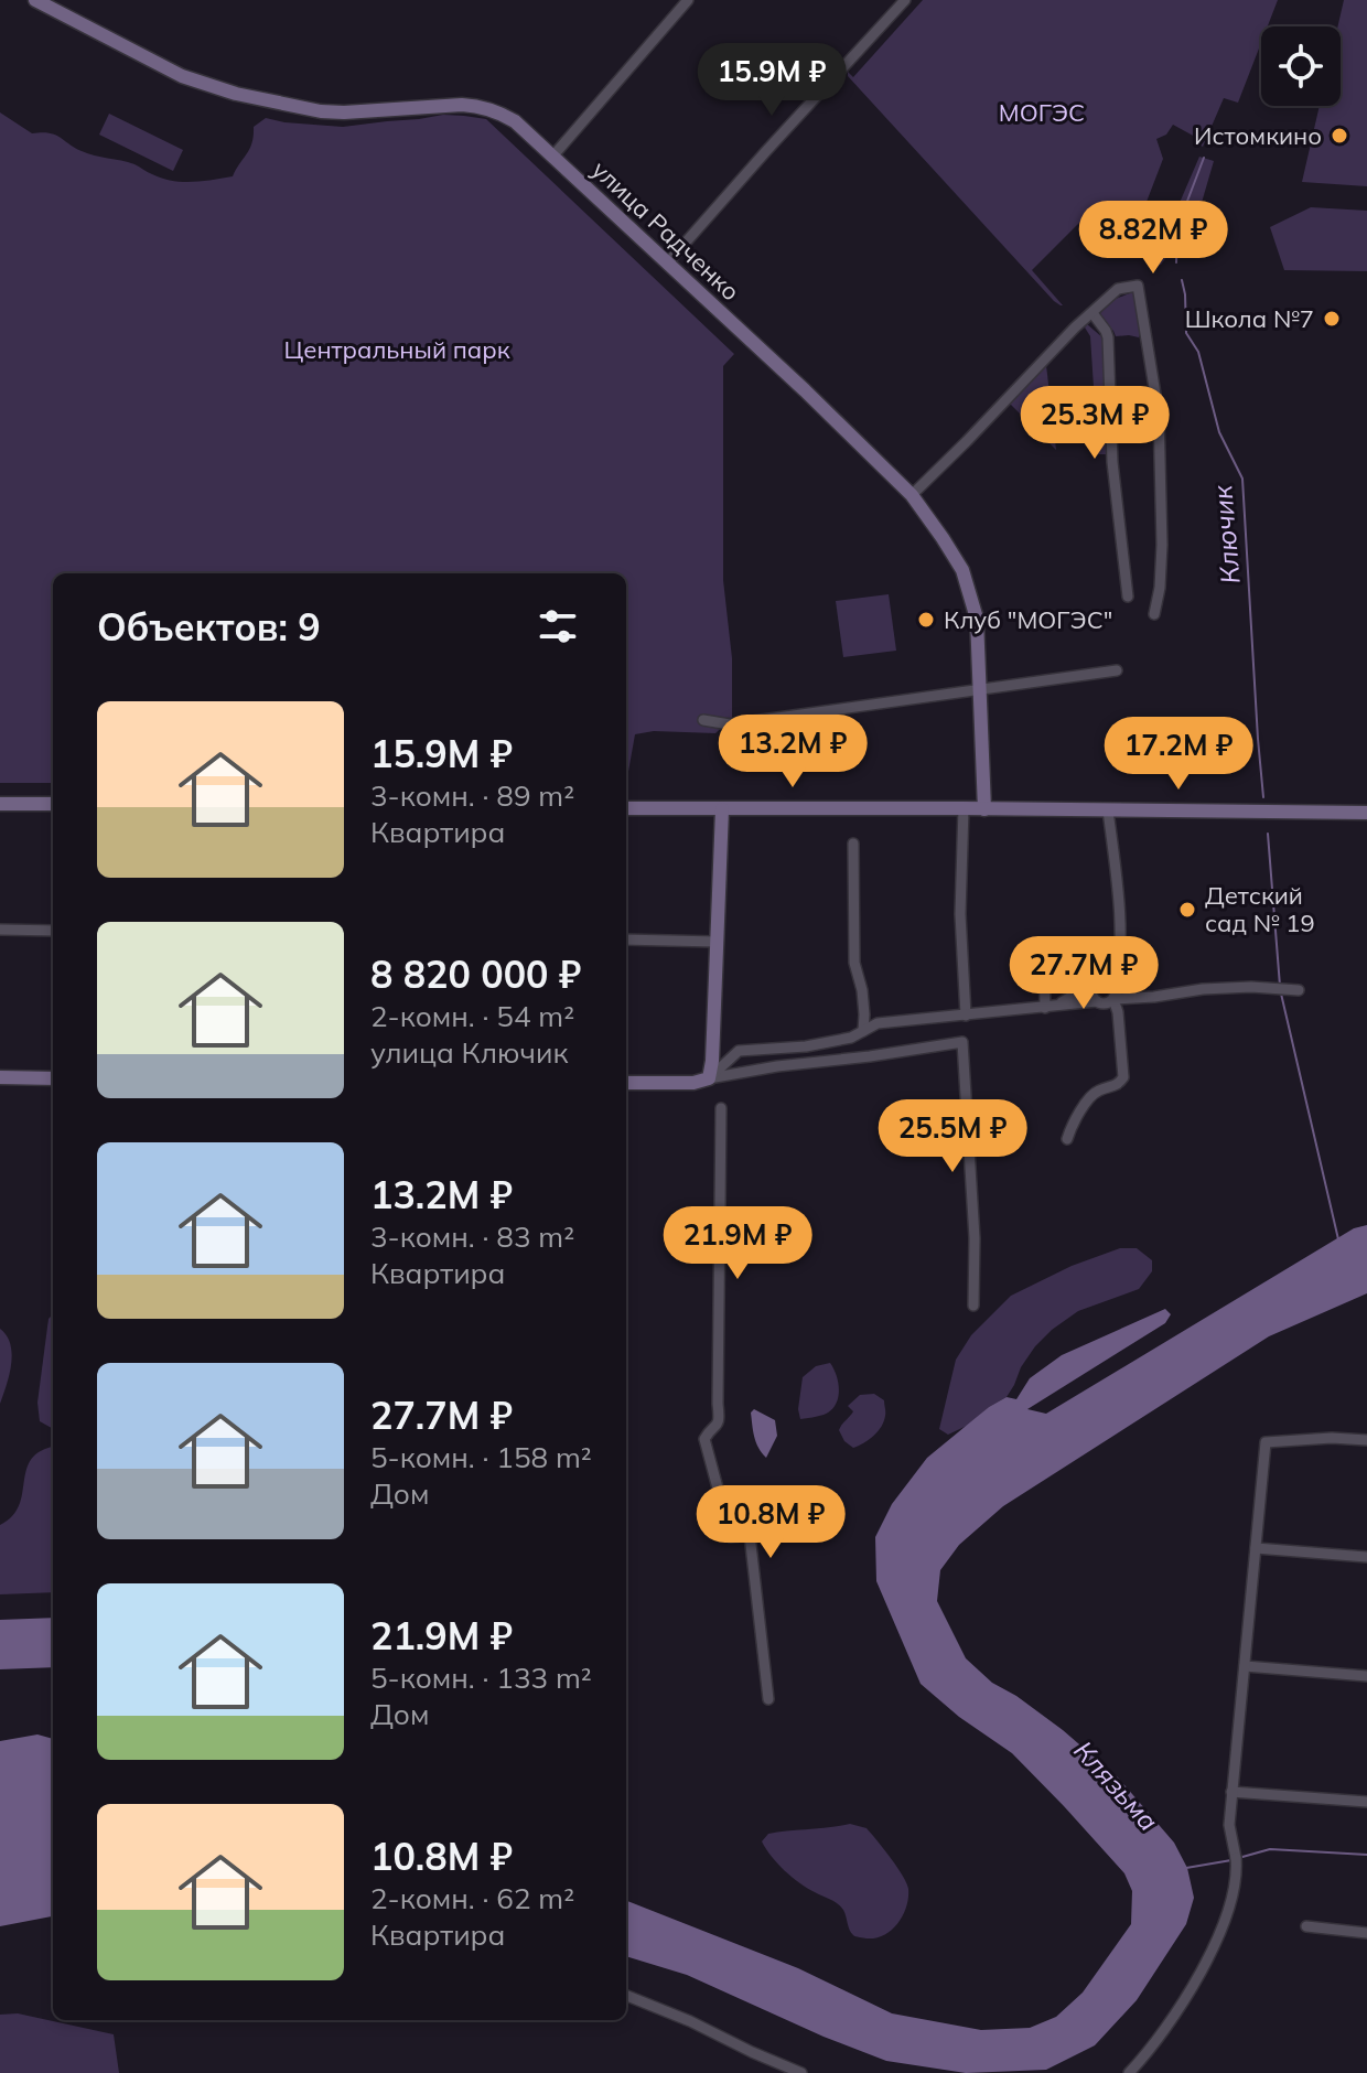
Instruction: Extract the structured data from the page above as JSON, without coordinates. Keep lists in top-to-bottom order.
{
  "streets": {
    "street": ["улица Радченко"]
  },
  "water": ["Ключик", "Клязьма"],
  "parks": ["МОГЭС", "Центральный парк"],
  "places": [
    "Истомкино",
    "Школа №7",
    "Клуб \"МОГЭС\"",
    "Детский сад № 19"
  ],
  "page": {
    "price": [
      "15.9M ₽",
      "8.82M ₽",
      "25.3M ₽",
      "13.2M ₽",
      "17.2M ₽",
      "27.7M ₽",
      "25.5M ₽",
      "21.9M ₽",
      "10.8M ₽"
    ],
    "heading": "Объектов: 9",
    "list": [
      {
        "name": "15.9M ₽",
        "note": "3-комн. · 89 m² · Квартира"
      },
      {
        "name": "8 820 000 ₽",
        "note": "2-комн. · 54 m² · улица Ключик"
      },
      {
        "name": "13.2M ₽",
        "note": "3-комн. · 83 m² · Квартира"
      },
      {
        "name": "27.7M ₽",
        "note": "5-комн. · 158 m² · Дом"
      },
      {
        "name": "21.9M ₽",
        "note": "5-комн. · 133 m² · Дом"
      },
      {
        "name": "10.8M ₽",
        "note": "2-комн. · 62 m² · Квартира"
      }
    ]
  }
}
